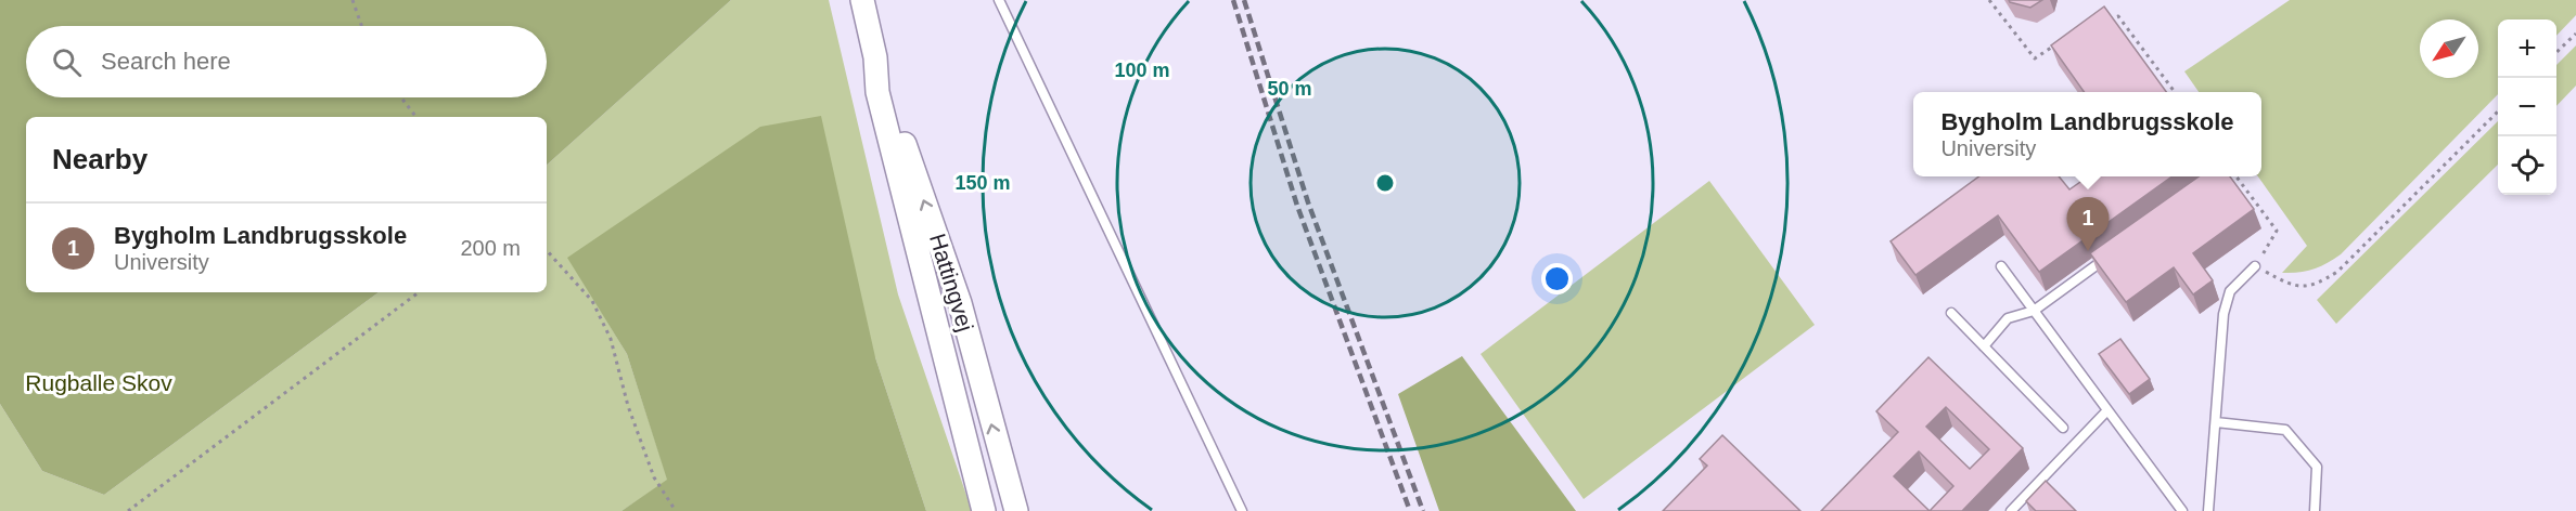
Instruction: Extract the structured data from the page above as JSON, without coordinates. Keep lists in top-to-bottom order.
{
  "streets": {
    "street": ["Hattingvej"]
  },
  "parks": ["Rugballe Skov"],
  "north": "bottom left",
  "page": {
    "map_buttons": ["+", "−"],
    "search": "Search here",
    "popup": ["Bygholm Landbrugsskole", "University"],
    "heading": "Nearby",
    "pins": "1",
    "list": [
      {
        "mark": "1",
        "name": "Bygholm Landbrugsskole",
        "note": "University",
        "value": "200 m"
      }
    ]
  },
  "rings": ["100 m", "50 m", "150 m"]
}
